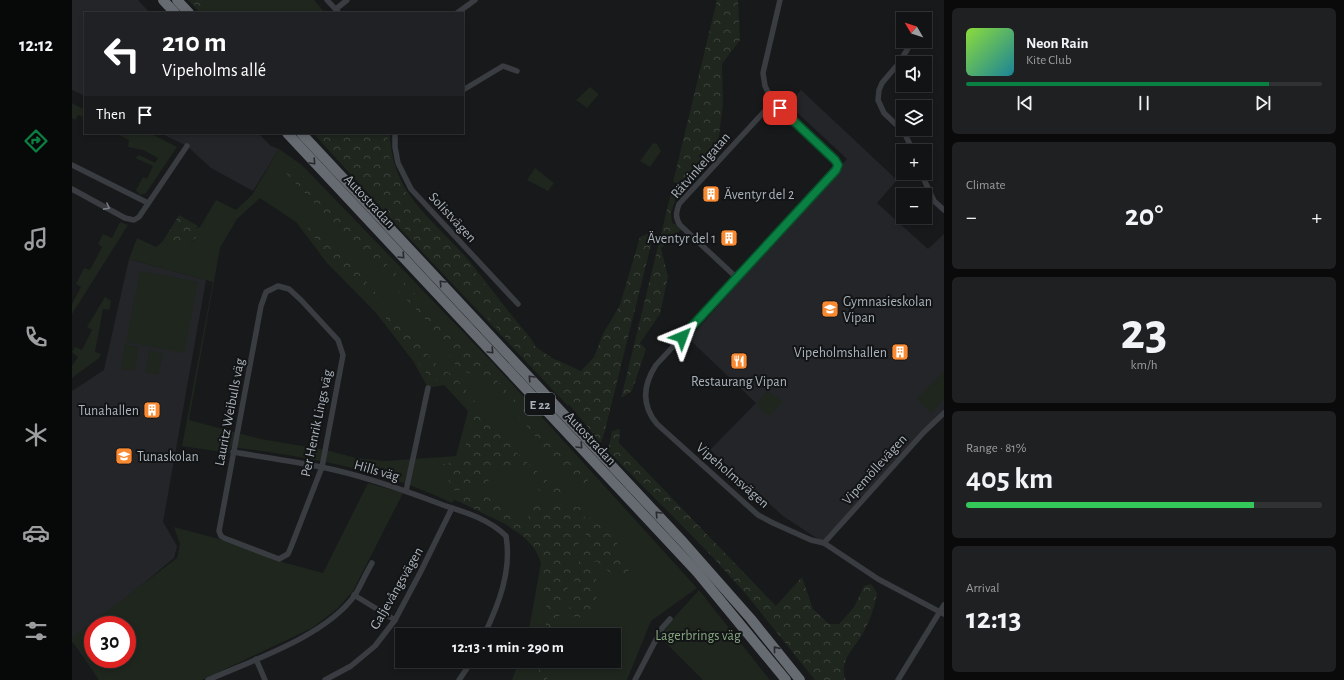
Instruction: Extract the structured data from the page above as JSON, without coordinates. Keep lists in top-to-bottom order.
{
  "streets": {
    "highway": ["Autostradan", "E 22"],
    "street": [
      "Rätvinkelgatan",
      "Solistvägen",
      "Lauritz Weibulls väg",
      "Per Henrik Lings väg",
      "Vipemöllevägen",
      "Hills väg",
      "Vipeholmsvägen",
      "Galjevångsvägen"
    ]
  },
  "crossings": [
    ["Rätvinkelgatan", "Vipeholmsvägen"],
    ["Lauritz Weibulls väg", "Per Henrik Lings väg"],
    ["Lauritz Weibulls väg", "Hills väg"],
    ["Per Henrik Lings väg", "Hills väg"],
    ["Vipemöllevägen", "Vipeholmsvägen"],
    ["Hills väg", "Galjevångsvägen"]
  ],
  "parks": ["Lagerbrings väg"],
  "places": {
    "building": [
      "Äventyr del 2",
      "Äventyr del 1",
      "Vipeholmshallen",
      "Tunahallen"
    ],
    "school or university": ["Gymnasieskolan Vipan", "Tunaskolan"],
    "restaurant": ["Restaurang Vipan"]
  },
  "north": "top left",
  "page": {
    "tabs": "12:12",
    "map_buttons": ["+", "−"],
    "turn": ["210 m", "Vipeholms allé"],
    "song": ["Neon Rain", "Kite Club"],
    "then": "Then",
    "tile": [
      "Climate",
      ["23", "km/h"],
      ["Range · 81%", "405 km"],
      ["Arrival", "12:13"]
    ],
    "heat": ["−", "20°", "+"],
    "limit": "30",
    "trip": "12:13 · 1 min · 290 m"
  }
}
